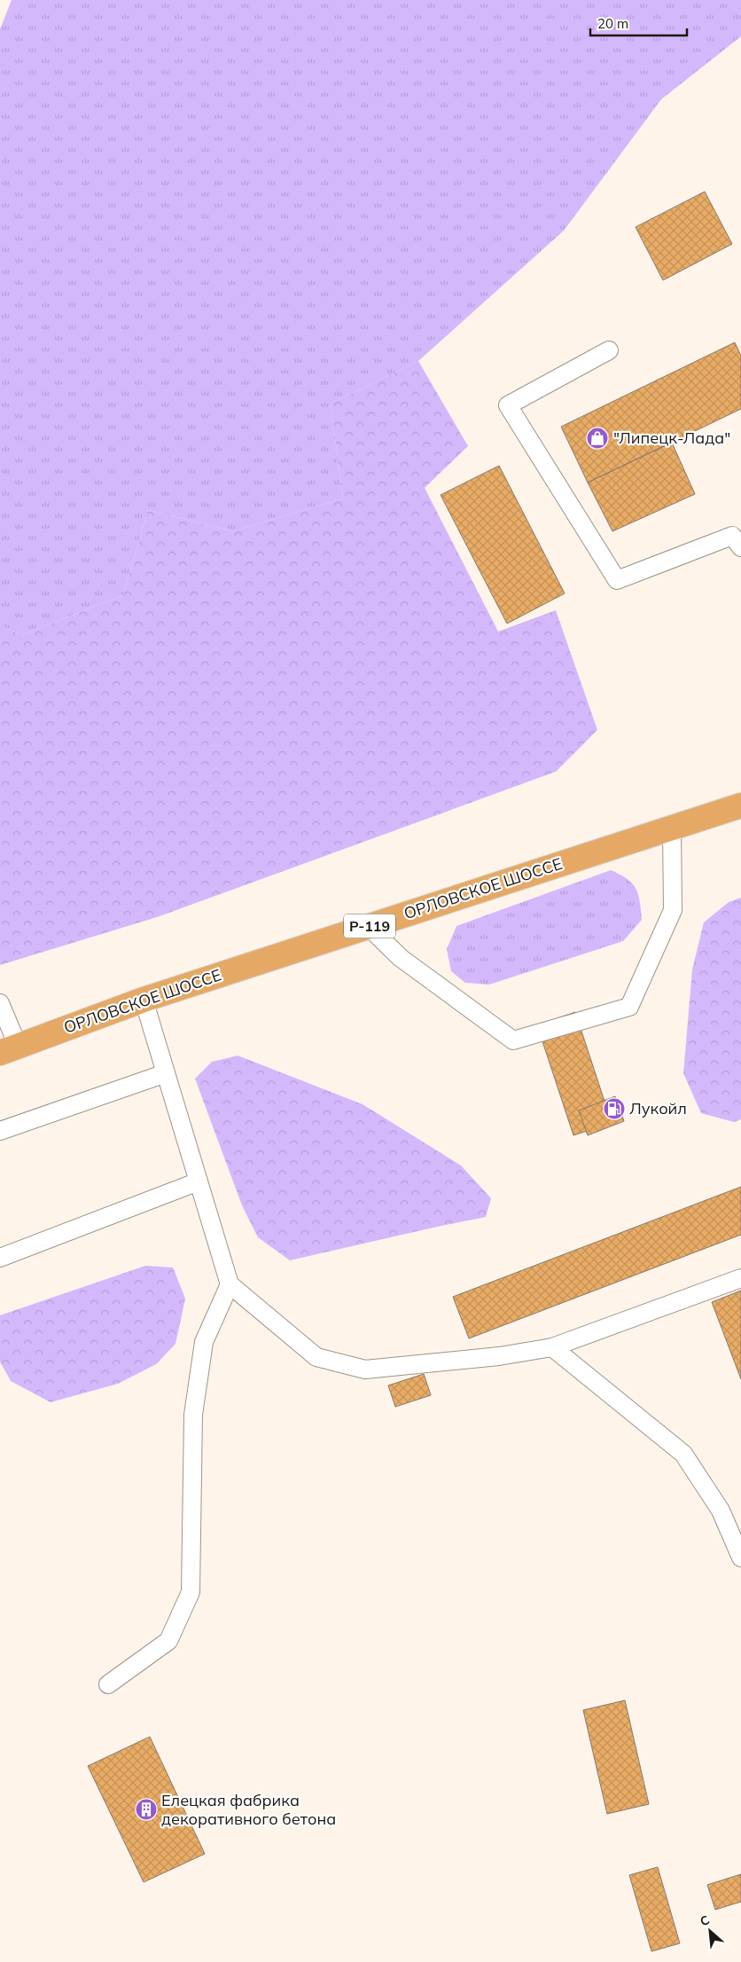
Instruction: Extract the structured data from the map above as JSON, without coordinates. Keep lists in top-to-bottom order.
{
  "streets": {
    "highway": ["ОРЛОВСКОЕ ШОССЕ", "Р-119"]
  },
  "places": {
    "shop": ["\"Липецк-Лада\""],
    "fuel station": ["Лукойл"],
    "building": ["Елецкая фабрика декоративного бетона"]
  },
  "scale_bar": "20 m",
  "north": "top left"
}
